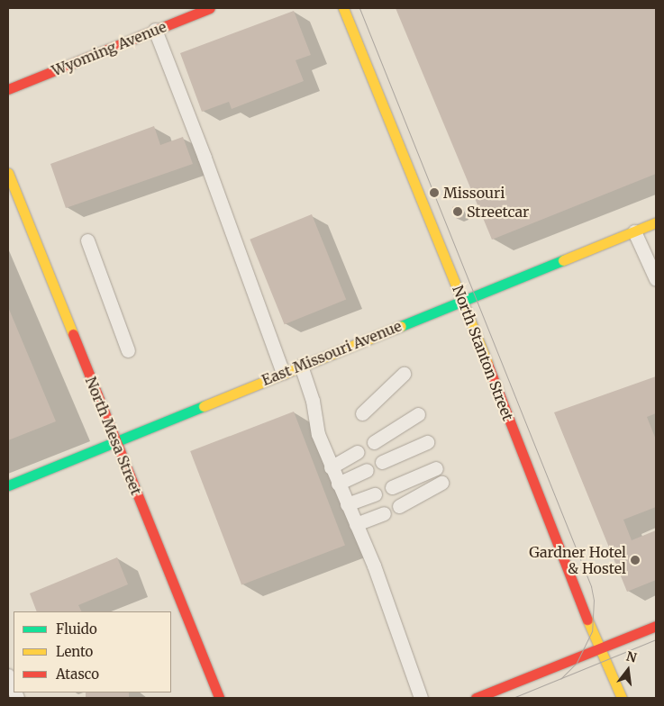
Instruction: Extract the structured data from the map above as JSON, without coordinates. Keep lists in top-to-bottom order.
{
  "streets": {
    "main road": [
      "Wyoming Avenue",
      "East Missouri Avenue",
      "North Stanton Street",
      "North Mesa Street"
    ]
  },
  "crossings": [
    ["East Missouri Avenue", "North Stanton Street"],
    ["East Missouri Avenue", "North Mesa Street"]
  ],
  "places": ["Missouri", "Streetcar", "Gardner Hotel & Hostel"],
  "legend": ["Fluido", "Lento", "Atasco"],
  "north": "top"
}
